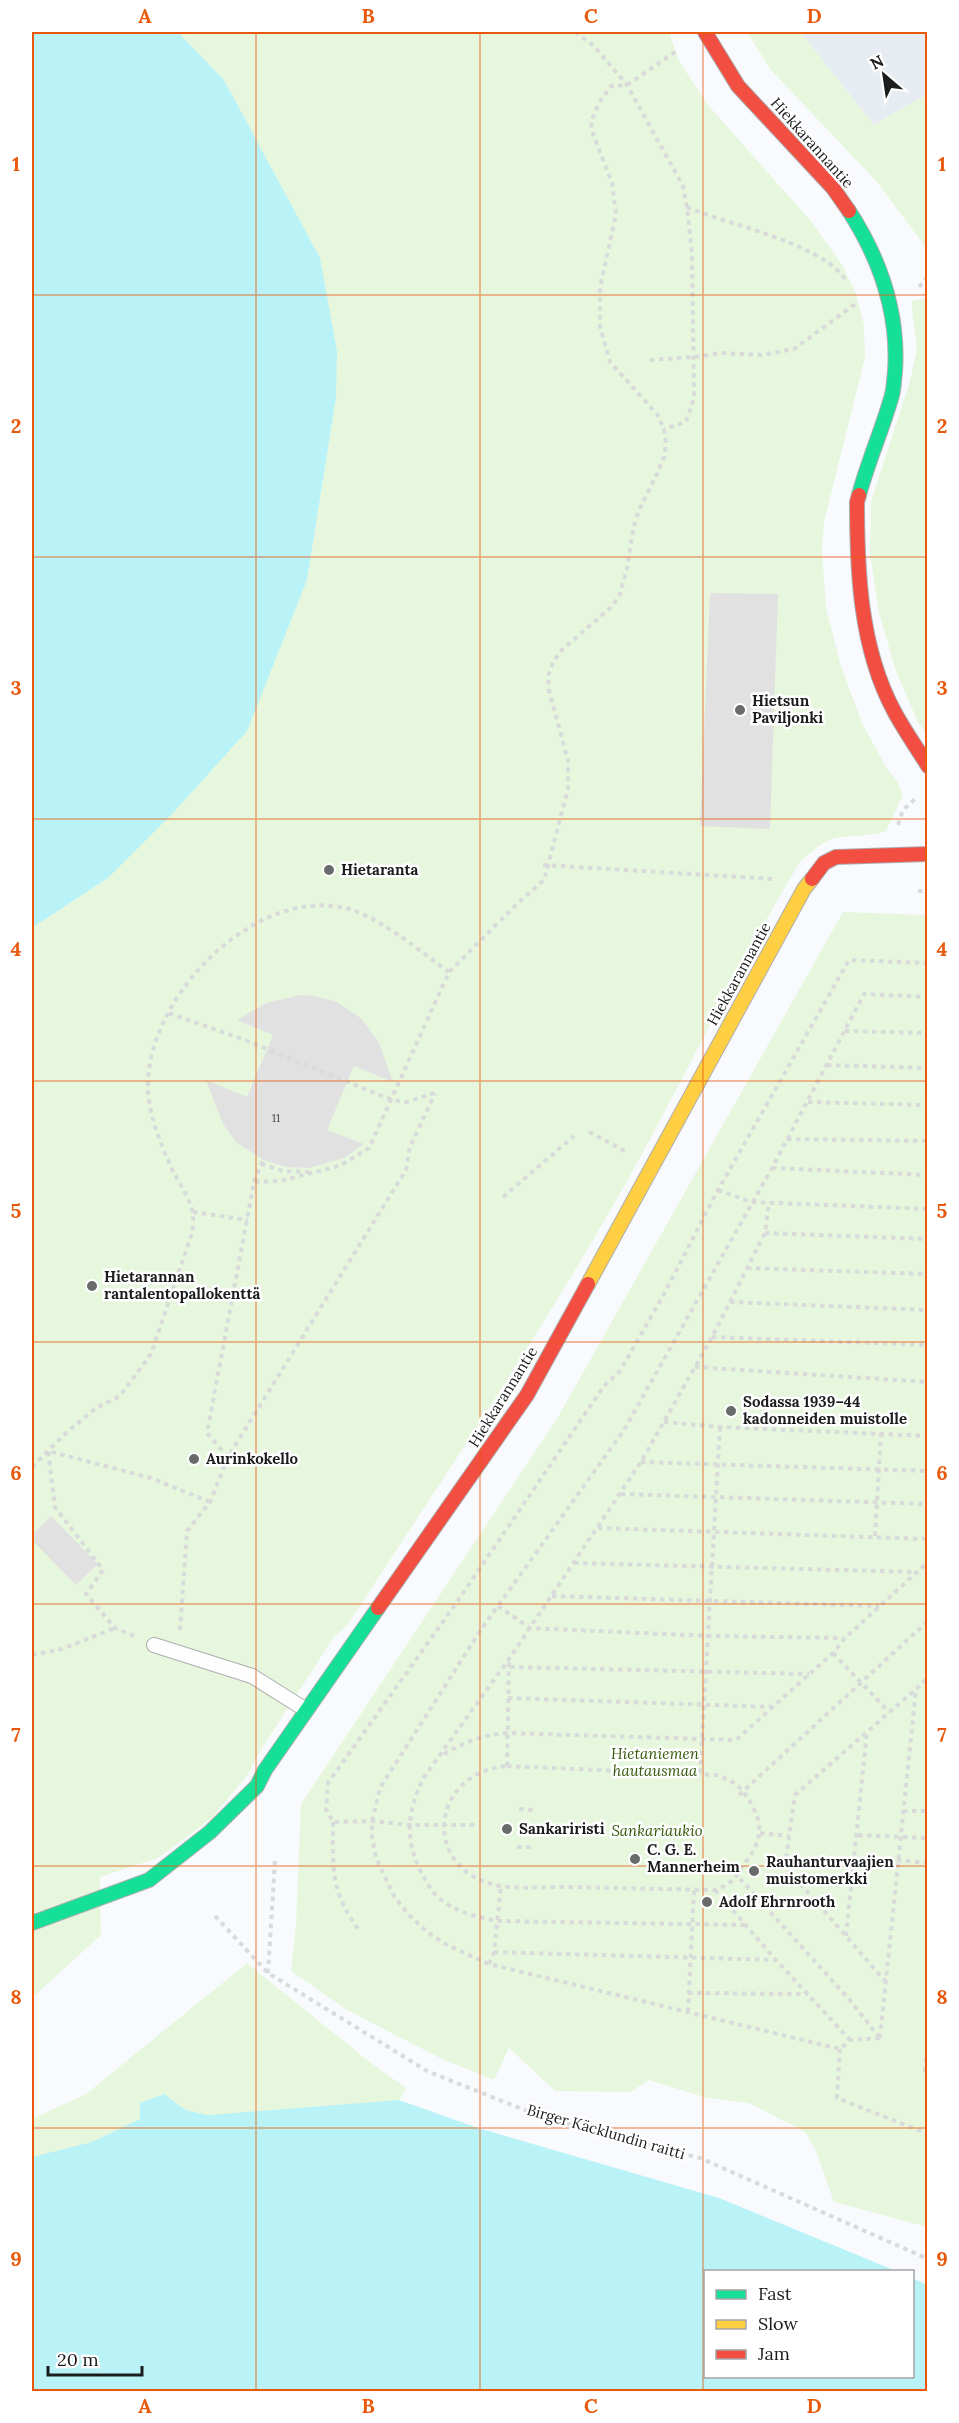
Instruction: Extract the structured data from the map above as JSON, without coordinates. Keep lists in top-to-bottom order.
{
  "streets": {
    "street": ["Hiekkarannantie"],
    "path": ["Birger Käcklundin raitti"]
  },
  "parks": ["Hietaniemen hautausmaa", "Sankariaukio"],
  "places": [
    "Hietsun Paviljonki",
    "Hietaranta",
    "Hietarannan rantalentopallokenttä",
    "Sodassa 1939–44 kadonneiden muistolle",
    "Aurinkokello",
    "Sankariristi",
    "C. G. E. Mannerheim",
    "Rauhanturvaajien muistomerkki",
    "Adolf Ehrnrooth"
  ],
  "house_numbers": ["11"],
  "legend": ["Fast", "Slow", "Jam"],
  "scale_bar": "20 m",
  "north": "top left",
  "grid": {
    "columns": [
      "A",
      "B",
      "C",
      "D"
    ],
    "rows": [
      "1",
      "2",
      "3",
      "4",
      "5",
      "6",
      "7",
      "8",
      "9"
    ]
  }
}
